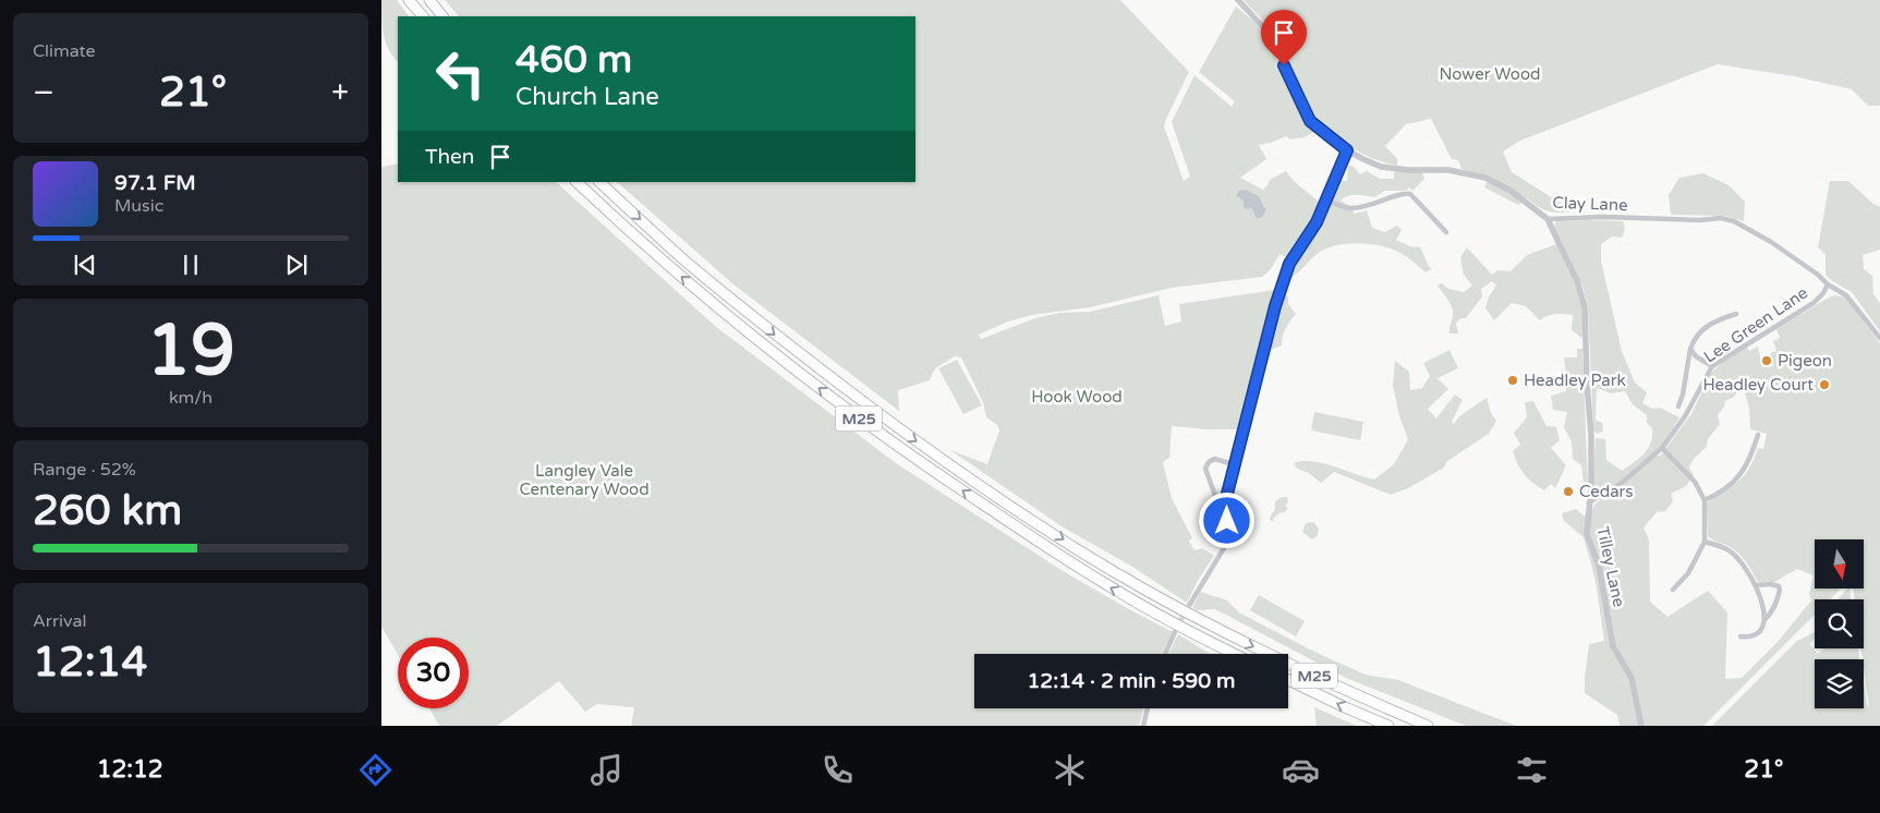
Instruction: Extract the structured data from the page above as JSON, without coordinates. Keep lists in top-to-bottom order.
{
  "streets": {
    "highway": ["M25"],
    "street": ["Clay Lane", "Lee Green Lane", "Tilley Lane"]
  },
  "crossings": [
    ["Clay Lane", "Lee Green Lane"],
    ["Clay Lane", "Tilley Lane"],
    ["Lee Green Lane", "Tilley Lane"]
  ],
  "parks": ["Nower Wood", "Hook Wood", "Langley Vale Centenary Wood"],
  "places": [
    "Pigeon",
    "Headley Park",
    "Headley Court",
    "Cedars"
  ],
  "north": "bottom",
  "page": {
    "tile": [
      "Climate",
      ["19", "km/h"],
      ["Range · 52%", "260 km"],
      ["Arrival", "12:14"]
    ],
    "turn": ["460 m", "Church Lane"],
    "heat": ["−", "21°", "+"],
    "then": "Then",
    "song": ["97.1 FM", "Music"],
    "limit": "30",
    "trip": "12:14 · 2 min · 590 m",
    "tabs": ["12:12", "21°"]
  }
}
